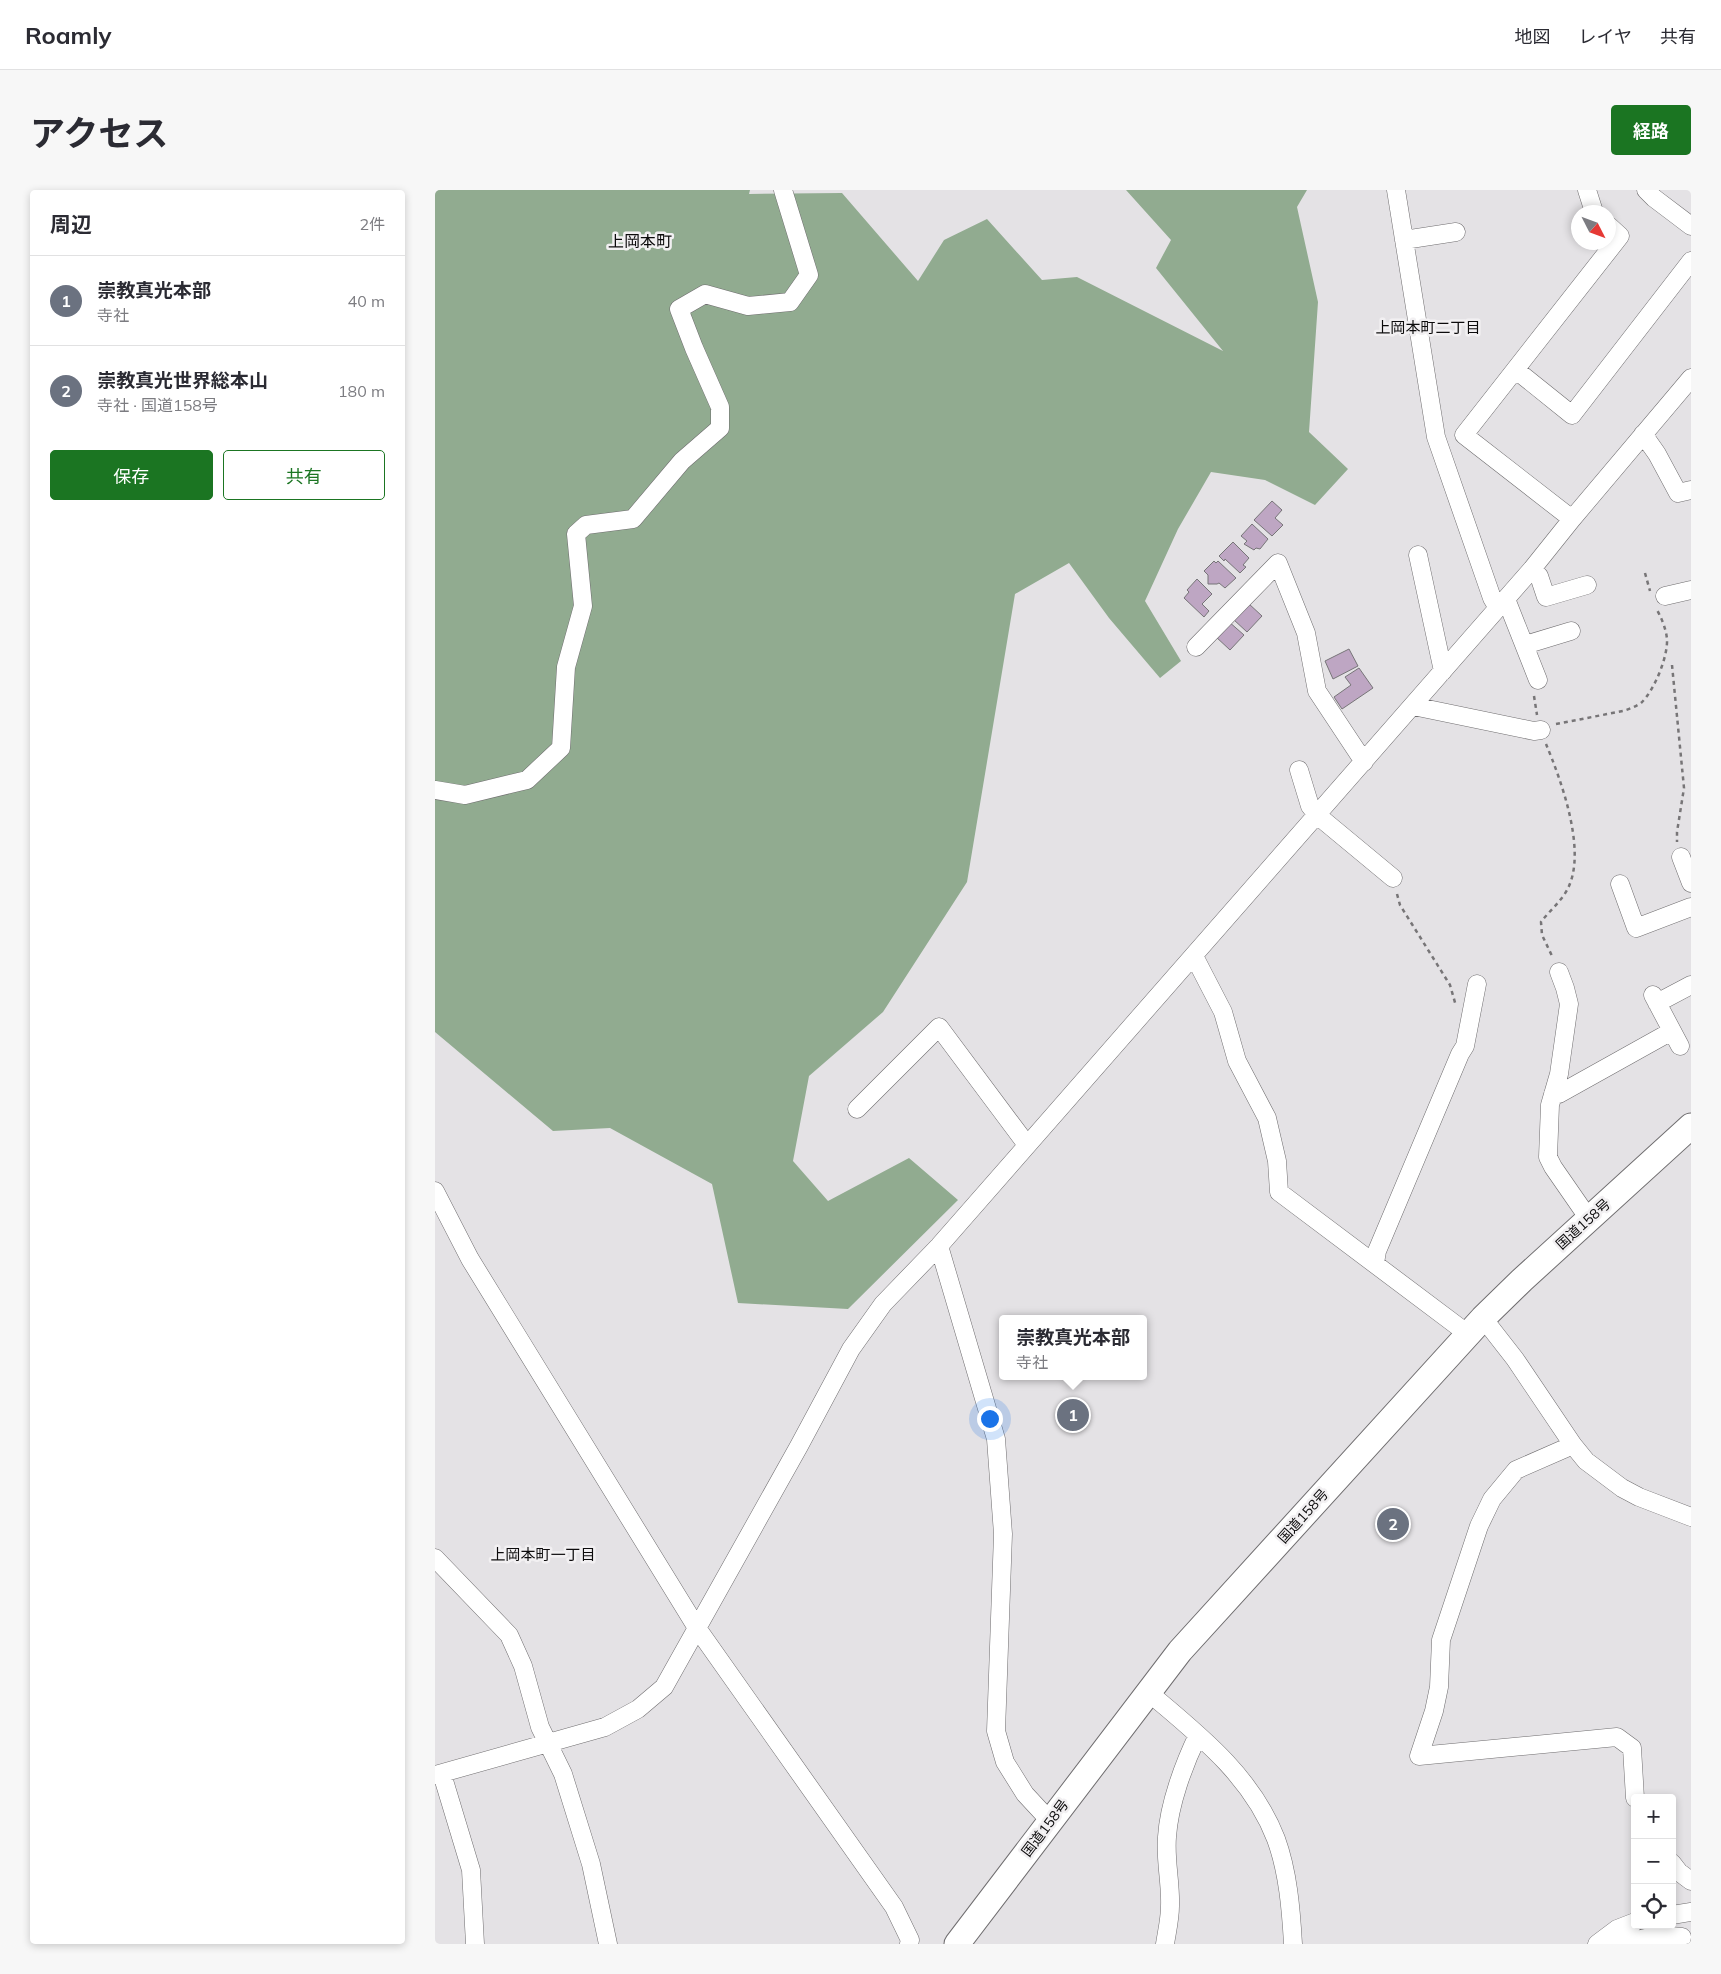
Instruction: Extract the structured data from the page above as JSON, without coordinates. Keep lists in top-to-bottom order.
{
  "streets": {
    "highway": ["国道158号"]
  },
  "districts": ["上岡本町", "上岡本町二丁目", "上岡本町一丁目"],
  "north": "bottom right",
  "page": {
    "header": "Roamly",
    "nav": ["地図", "レイヤ", "共有"],
    "title": "アクセス",
    "buttons": [
      "経路",
      ["保存", "共有"]
    ],
    "heading": ["周辺", "2件"],
    "list": [
      {
        "mark": "1",
        "name": "崇教真光本部",
        "note": "寺社",
        "value": "40 m"
      },
      {
        "mark": "2",
        "name": "崇教真光世界総本山",
        "note": "寺社 · 国道158号",
        "value": "180 m"
      }
    ],
    "popup": ["崇教真光本部", "寺社"],
    "pins": ["1", "2"],
    "map_buttons": ["+", "−"]
  }
}
